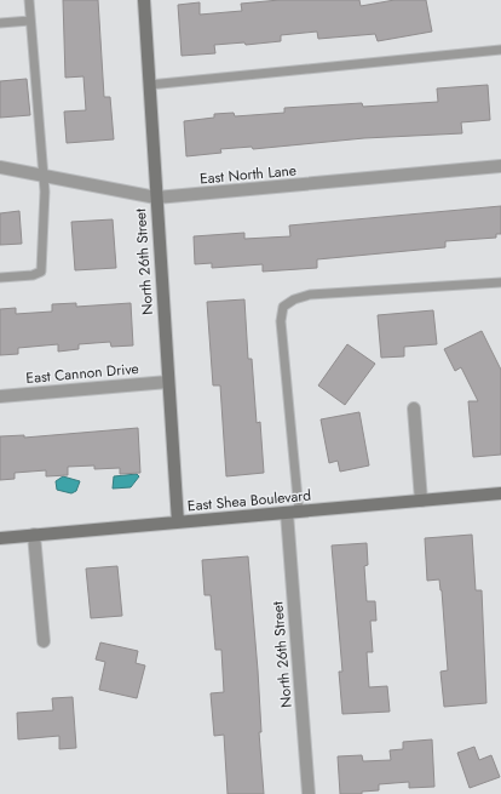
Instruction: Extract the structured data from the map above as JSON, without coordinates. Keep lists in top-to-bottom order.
{
  "streets": {
    "street": [
      "East North Lane",
      "North 26th Street",
      "East Cannon Drive",
      "East Shea Boulevard"
    ]
  },
  "crossings": [
    ["East North Lane", "North 26th Street"],
    ["North 26th Street", "East Cannon Drive"],
    ["North 26th Street", "East Shea Boulevard"]
  ]
}
